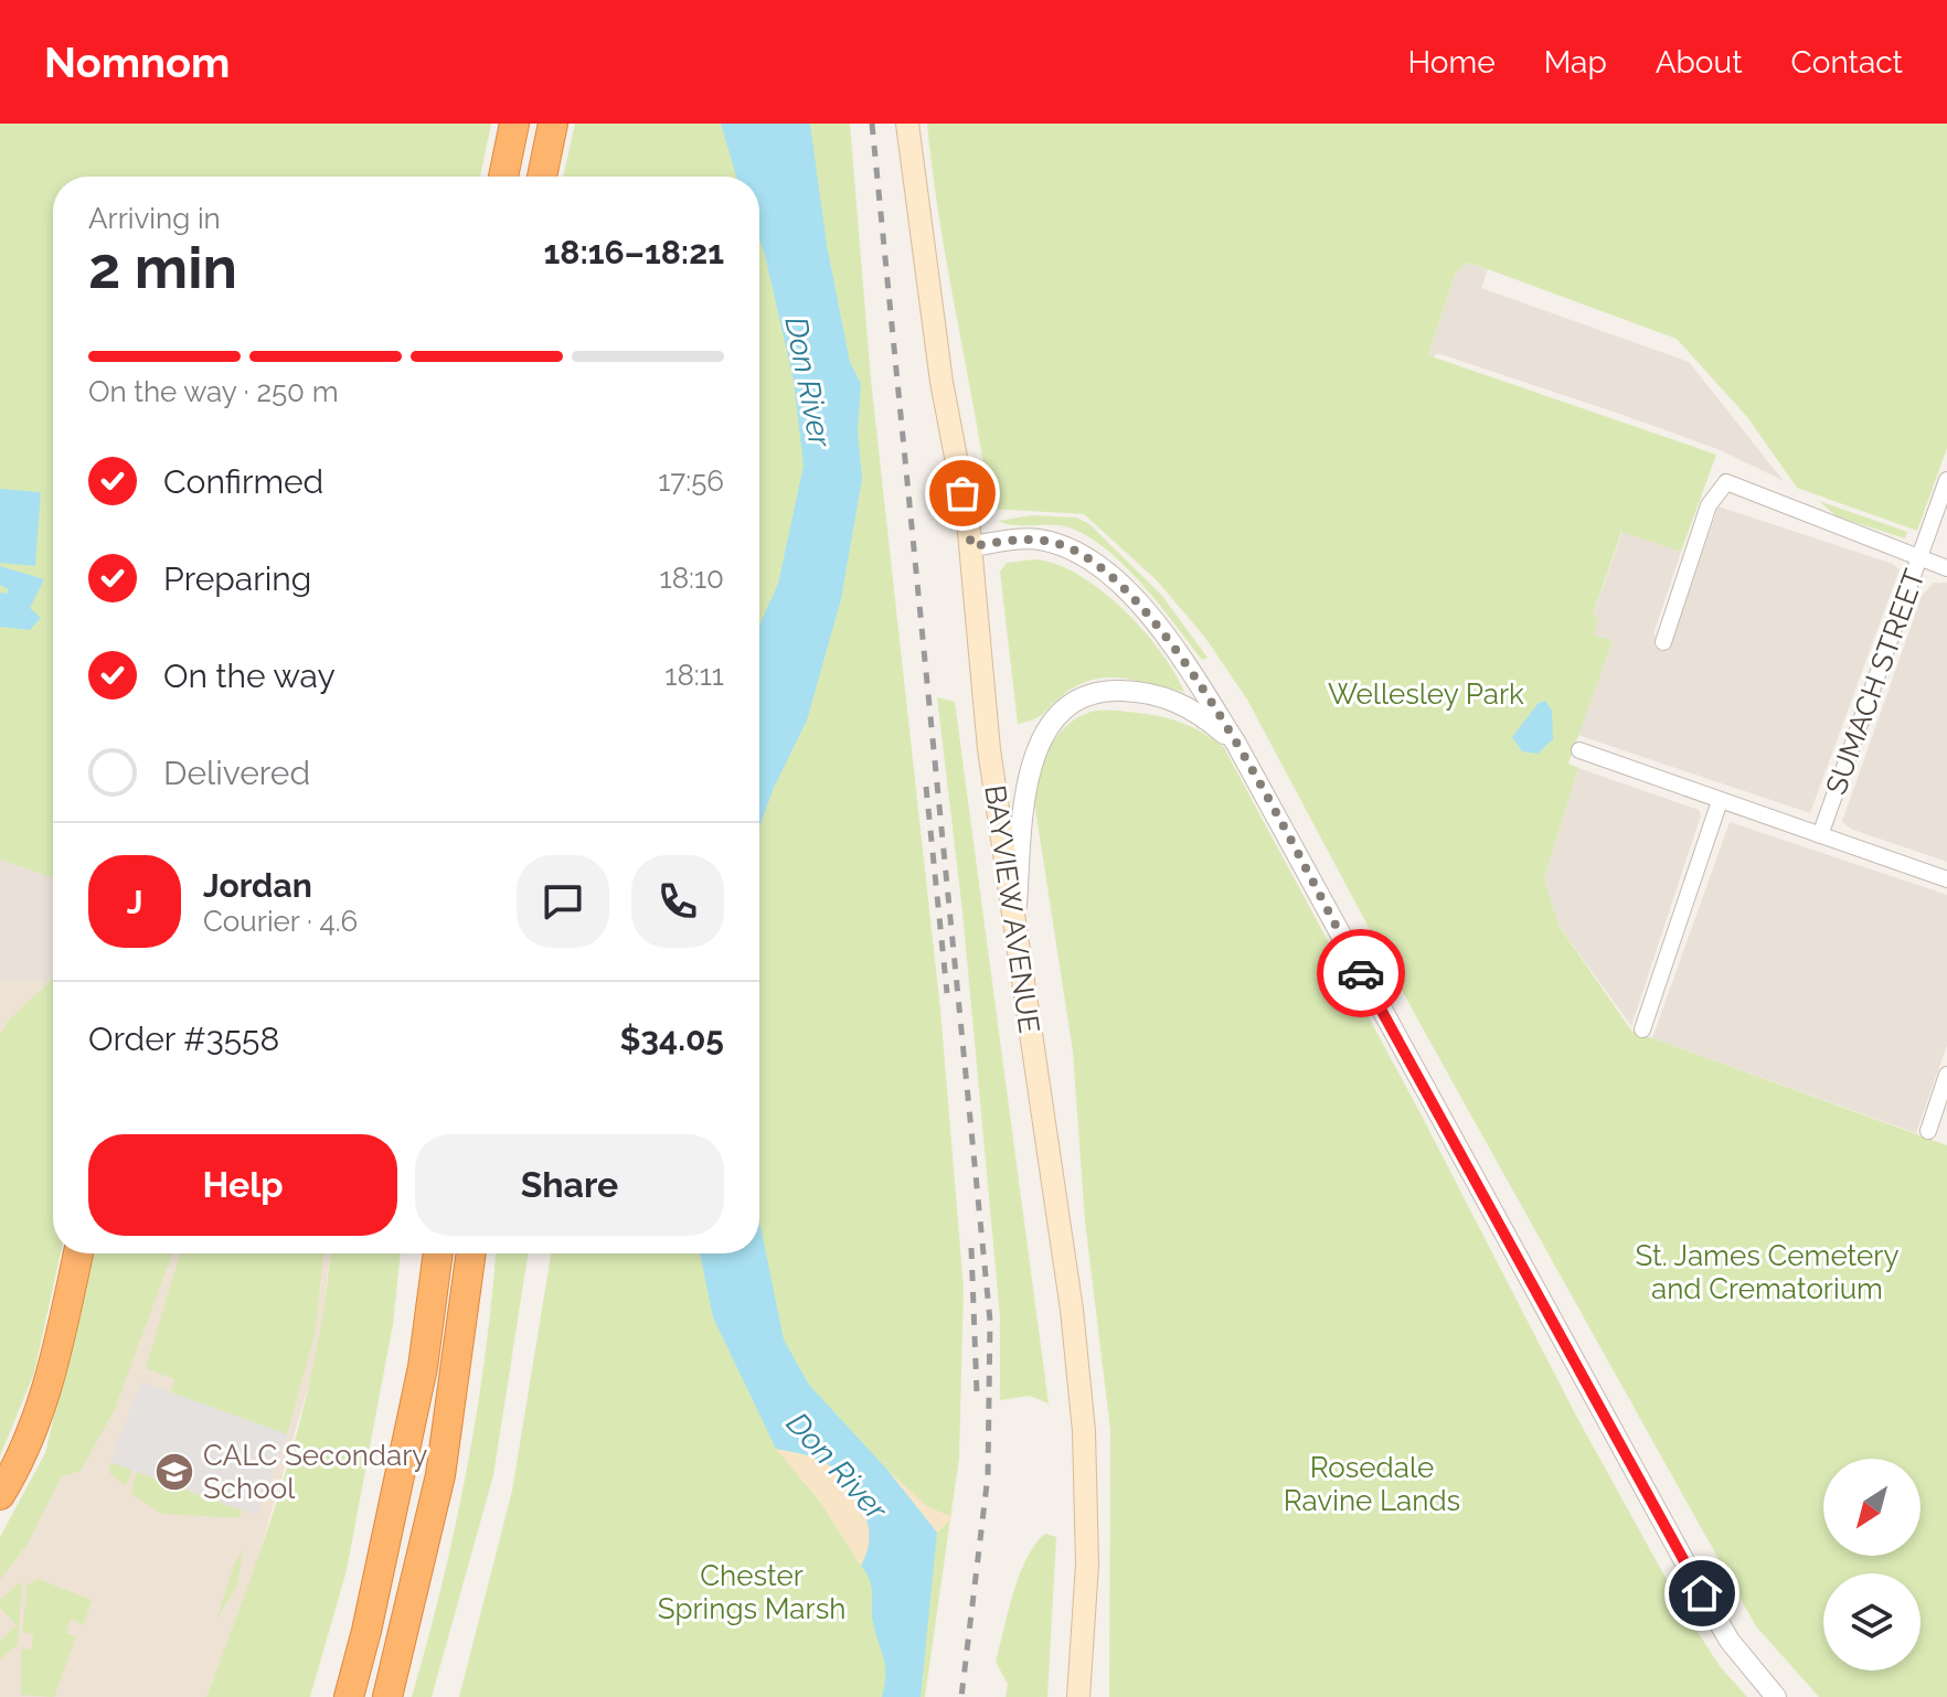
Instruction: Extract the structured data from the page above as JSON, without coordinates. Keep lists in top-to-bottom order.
{
  "streets": {
    "main road": ["BAYVIEW AVENUE"],
    "street": ["SUMACH STREET"]
  },
  "water": ["Don River"],
  "parks": [
    "Wellesley Park",
    "St. James Cemetery and Crematorium",
    "Rosedale Ravine Lands",
    "Chester Springs Marsh"
  ],
  "places": {
    "school or university": ["CALC Secondary School"]
  },
  "north": "bottom left",
  "page": {
    "header": "Nomnom",
    "nav": [
      "Home",
      "Map",
      "About",
      "Contact"
    ],
    "heading": ["2 min", "Arriving in", "18:16–18:21"],
    "panel": [
      "Jordan",
      "Courier · 4.6",
      "Order #3558",
      "$34.05"
    ],
    "bar": "On the way · 250 m",
    "list": [
      ["Confirmed", "17:56"],
      ["Preparing", "18:10"],
      ["On the way", "18:11"],
      "Delivered"
    ],
    "round": "J",
    "buttons": ["Help", "Share"]
  }
}
